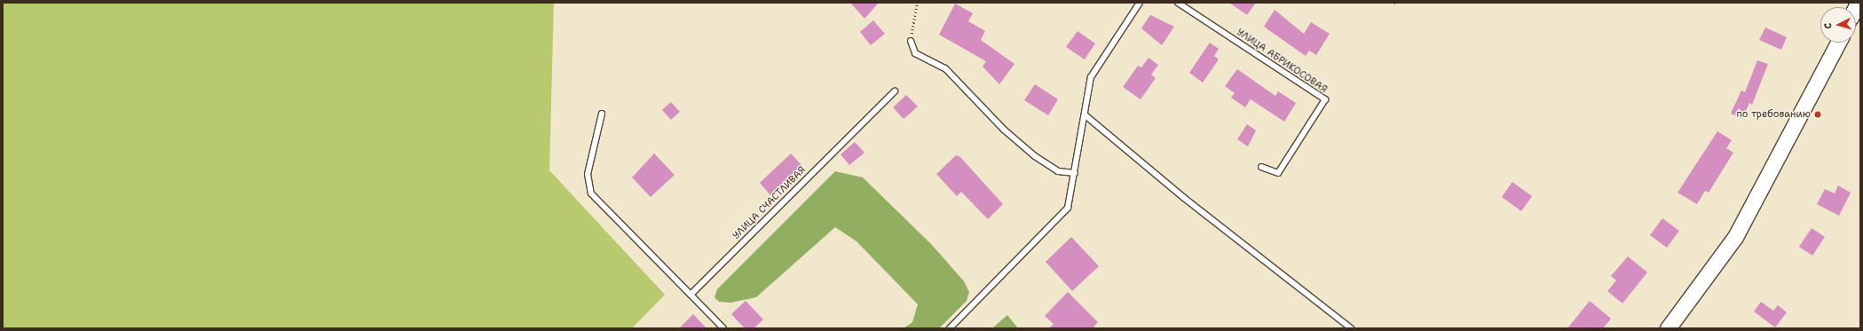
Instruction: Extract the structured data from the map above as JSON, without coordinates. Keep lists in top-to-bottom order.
{
  "streets": {
    "lane": ["УЛИЦА АБРИКОСОВАЯ", "УЛИЦА СЧАСТЛИВАЯ"]
  },
  "places": ["по требованию"],
  "north": "left"
}
